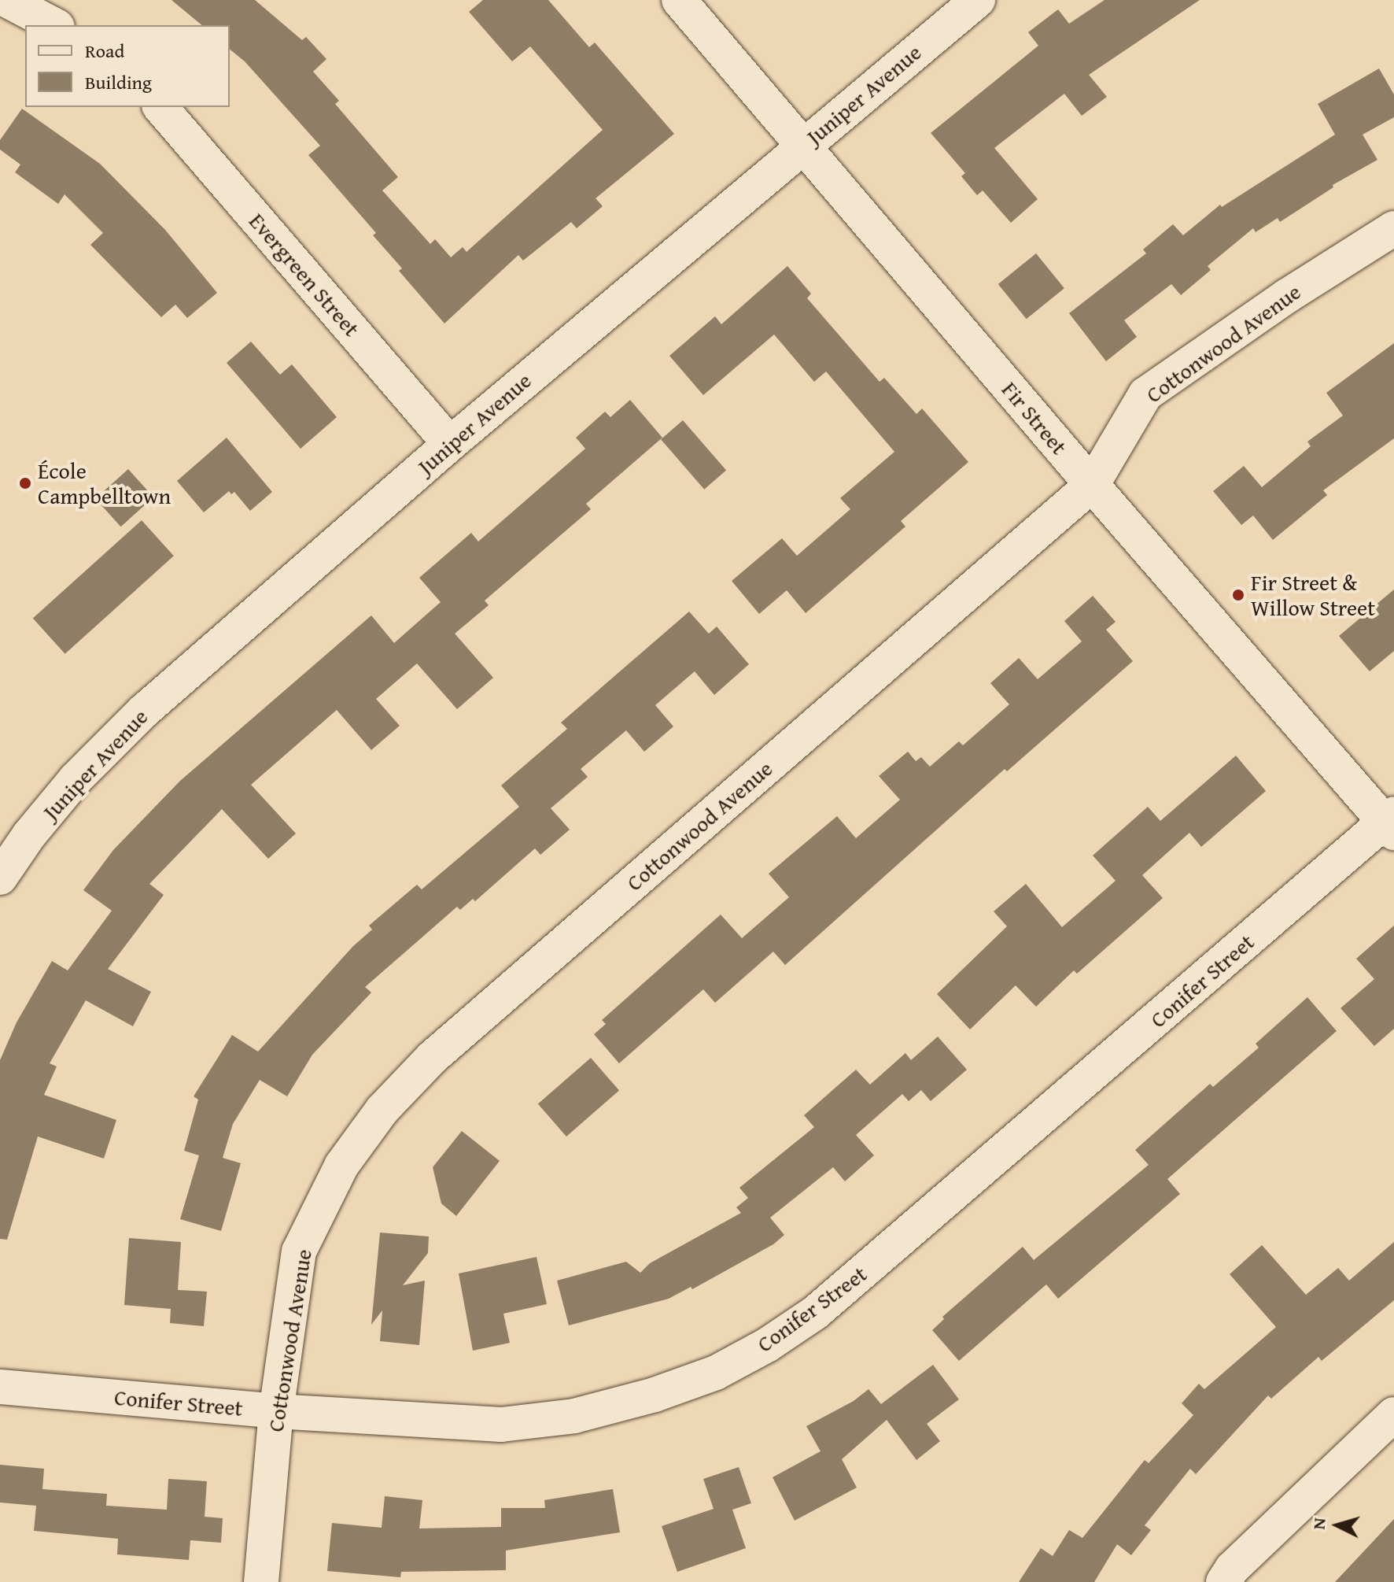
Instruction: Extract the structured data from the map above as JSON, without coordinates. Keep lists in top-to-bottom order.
{
  "streets": {
    "street": [
      "Juniper Avenue",
      "Evergreen Street",
      "Cottonwood Avenue",
      "Fir Street",
      "Conifer Street"
    ]
  },
  "crossings": [
    ["Juniper Avenue", "Evergreen Street"],
    ["Juniper Avenue", "Fir Street"],
    ["Cottonwood Avenue", "Fir Street"],
    ["Cottonwood Avenue", "Conifer Street"],
    ["Fir Street", "Conifer Street"]
  ],
  "places": ["École Campbelltown", "Fir Street & Willow Street"],
  "legend": ["Road", "Building"],
  "north": "left"
}
